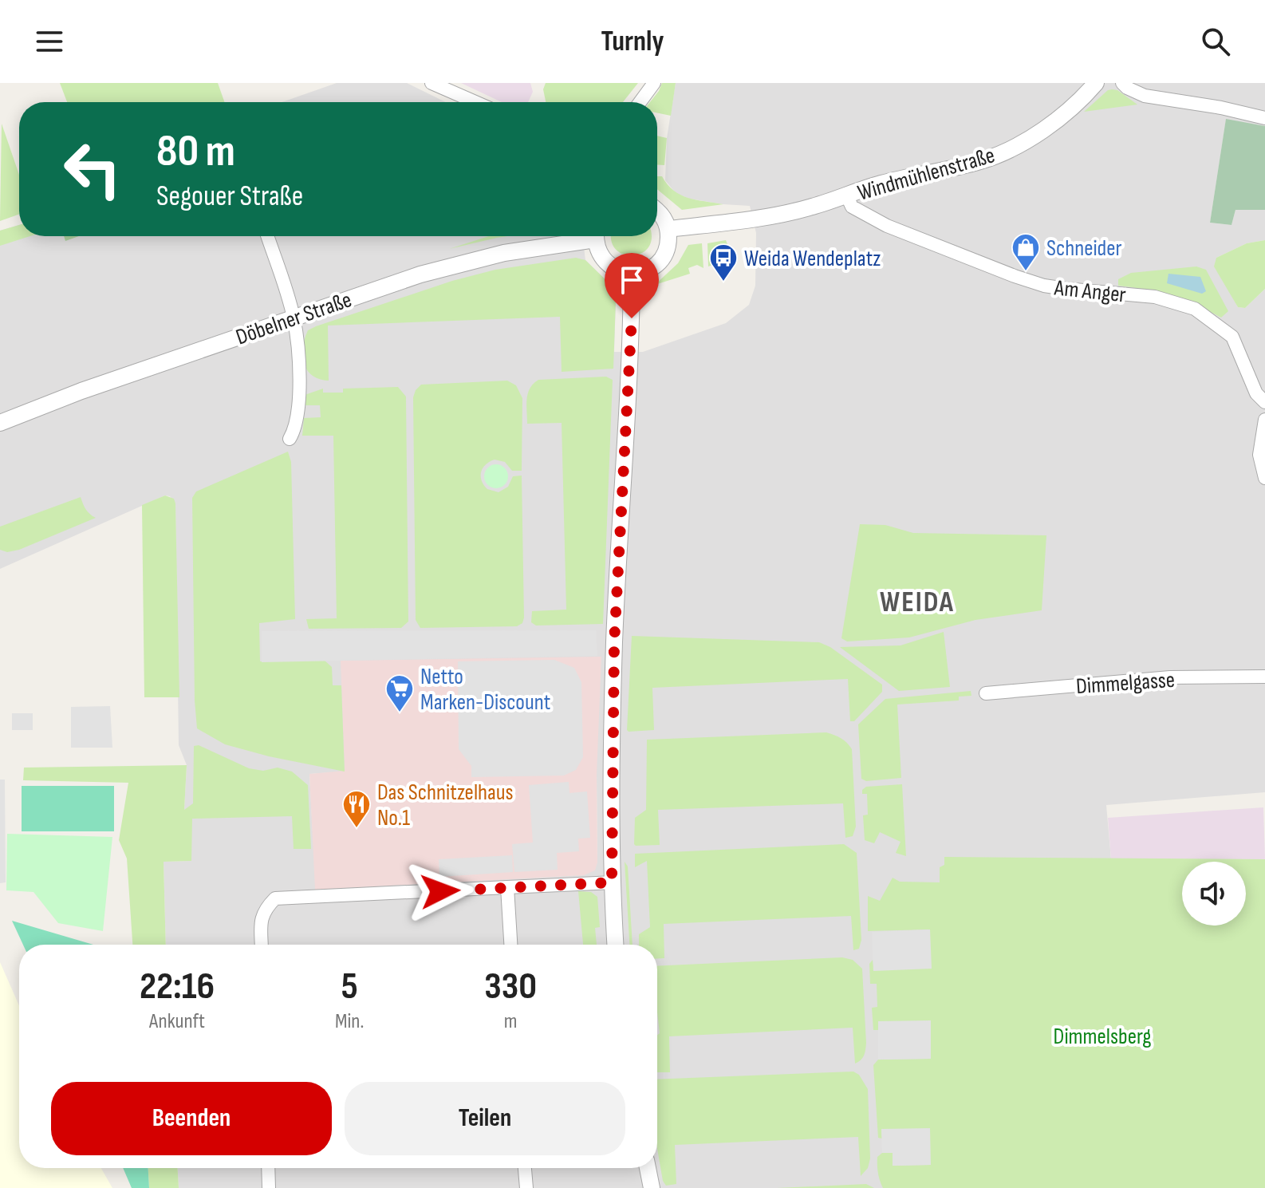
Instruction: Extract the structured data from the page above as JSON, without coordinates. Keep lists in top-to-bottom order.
{
  "streets": {
    "street": [
      "Windmühlenstraße",
      "Am Anger",
      "Döbelner Straße",
      "Dimmelgasse"
    ]
  },
  "crossings": [
    ["Windmühlenstraße", "Am Anger"]
  ],
  "districts": ["WEIDA"],
  "parks": ["Dimmelsberg"],
  "places": {
    "shop": ["Schneider"],
    "bus stop": ["Weida Wendeplatz"],
    "supermarket": ["Netto Marken-Discount"],
    "restaurant": ["Das Schnitzelhaus No.1"]
  },
  "page": {
    "header": "Turnly",
    "turn": ["80 m", "Segouer Straße"],
    "eta": [
      "22:16",
      "Ankunft",
      "5",
      "Min.",
      "330",
      "m"
    ],
    "buttons": ["Beenden", "Teilen"]
  }
}
